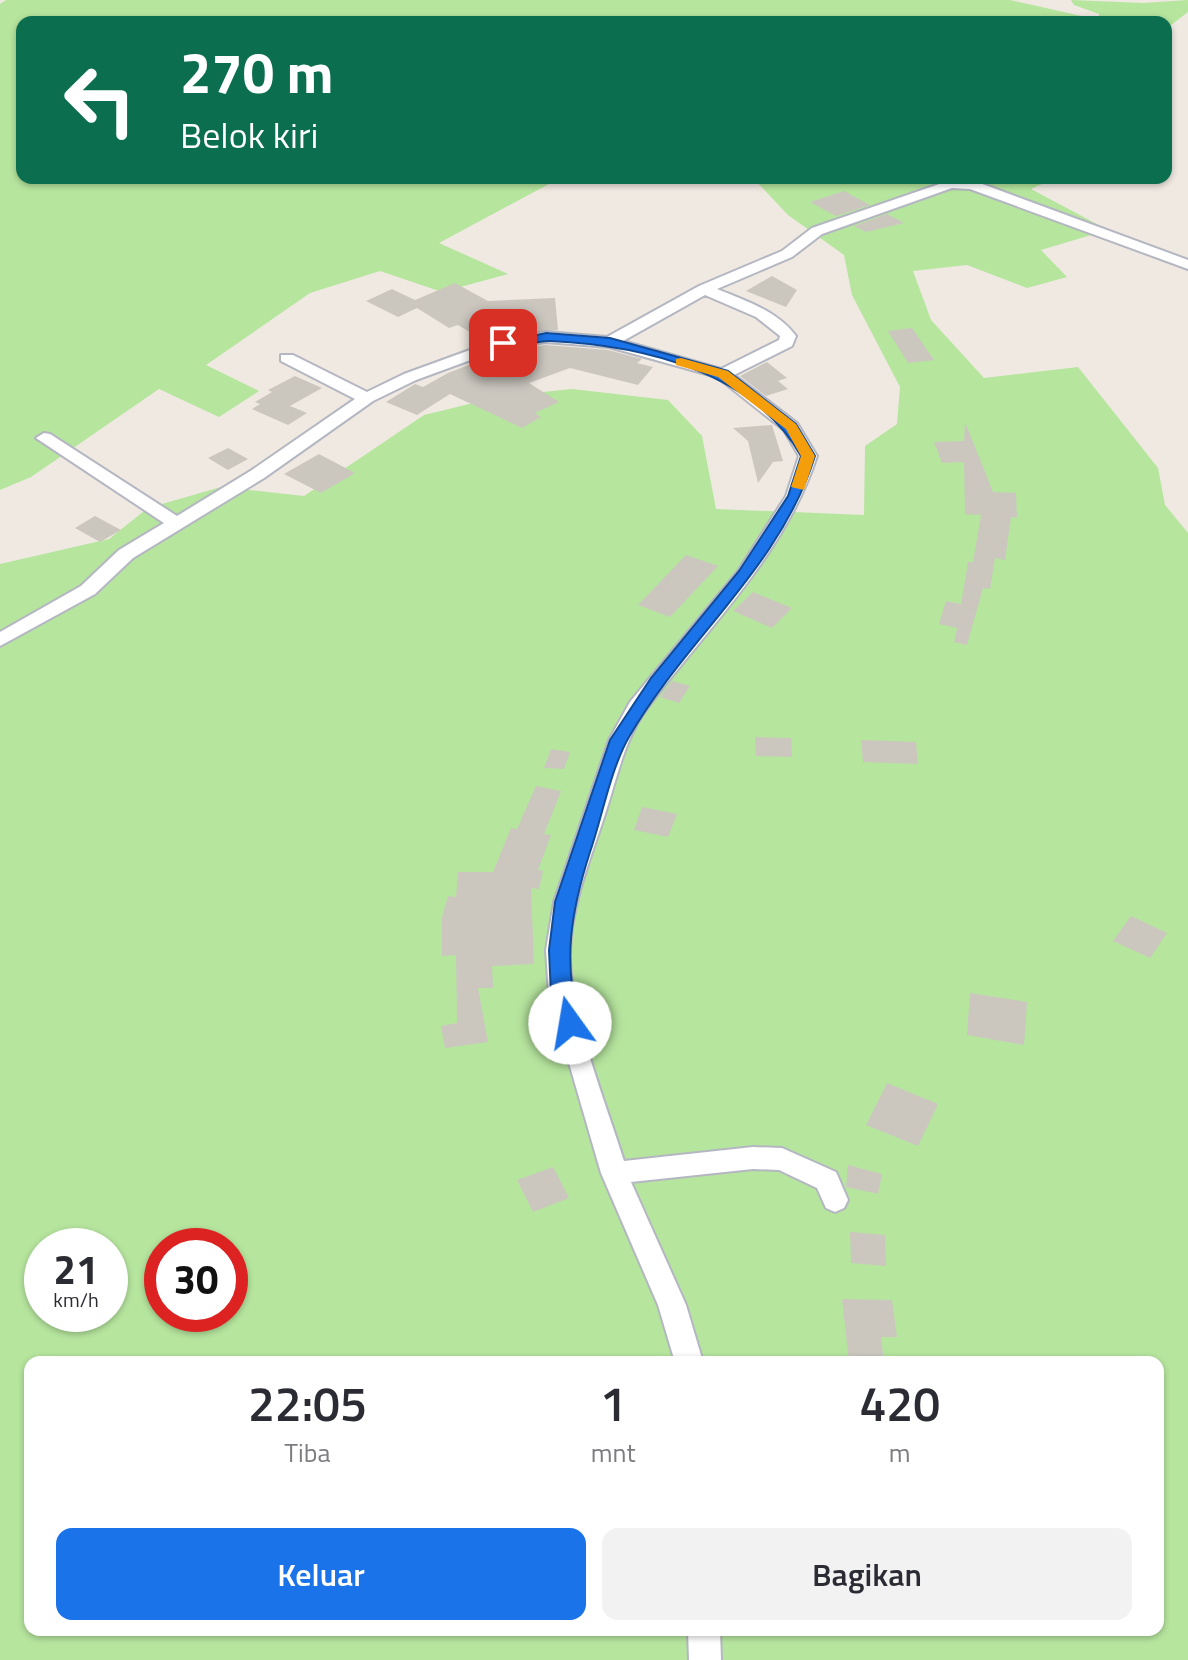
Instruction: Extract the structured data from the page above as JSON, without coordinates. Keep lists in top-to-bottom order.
{
  "page": {
    "turn": ["270 m", "Belok kiri"],
    "speed": "21 km/h",
    "limit": "30",
    "eta": [
      "22:05",
      "Tiba",
      "1",
      "mnt",
      "420",
      "m"
    ],
    "buttons": ["Keluar", "Bagikan"]
  }
}
